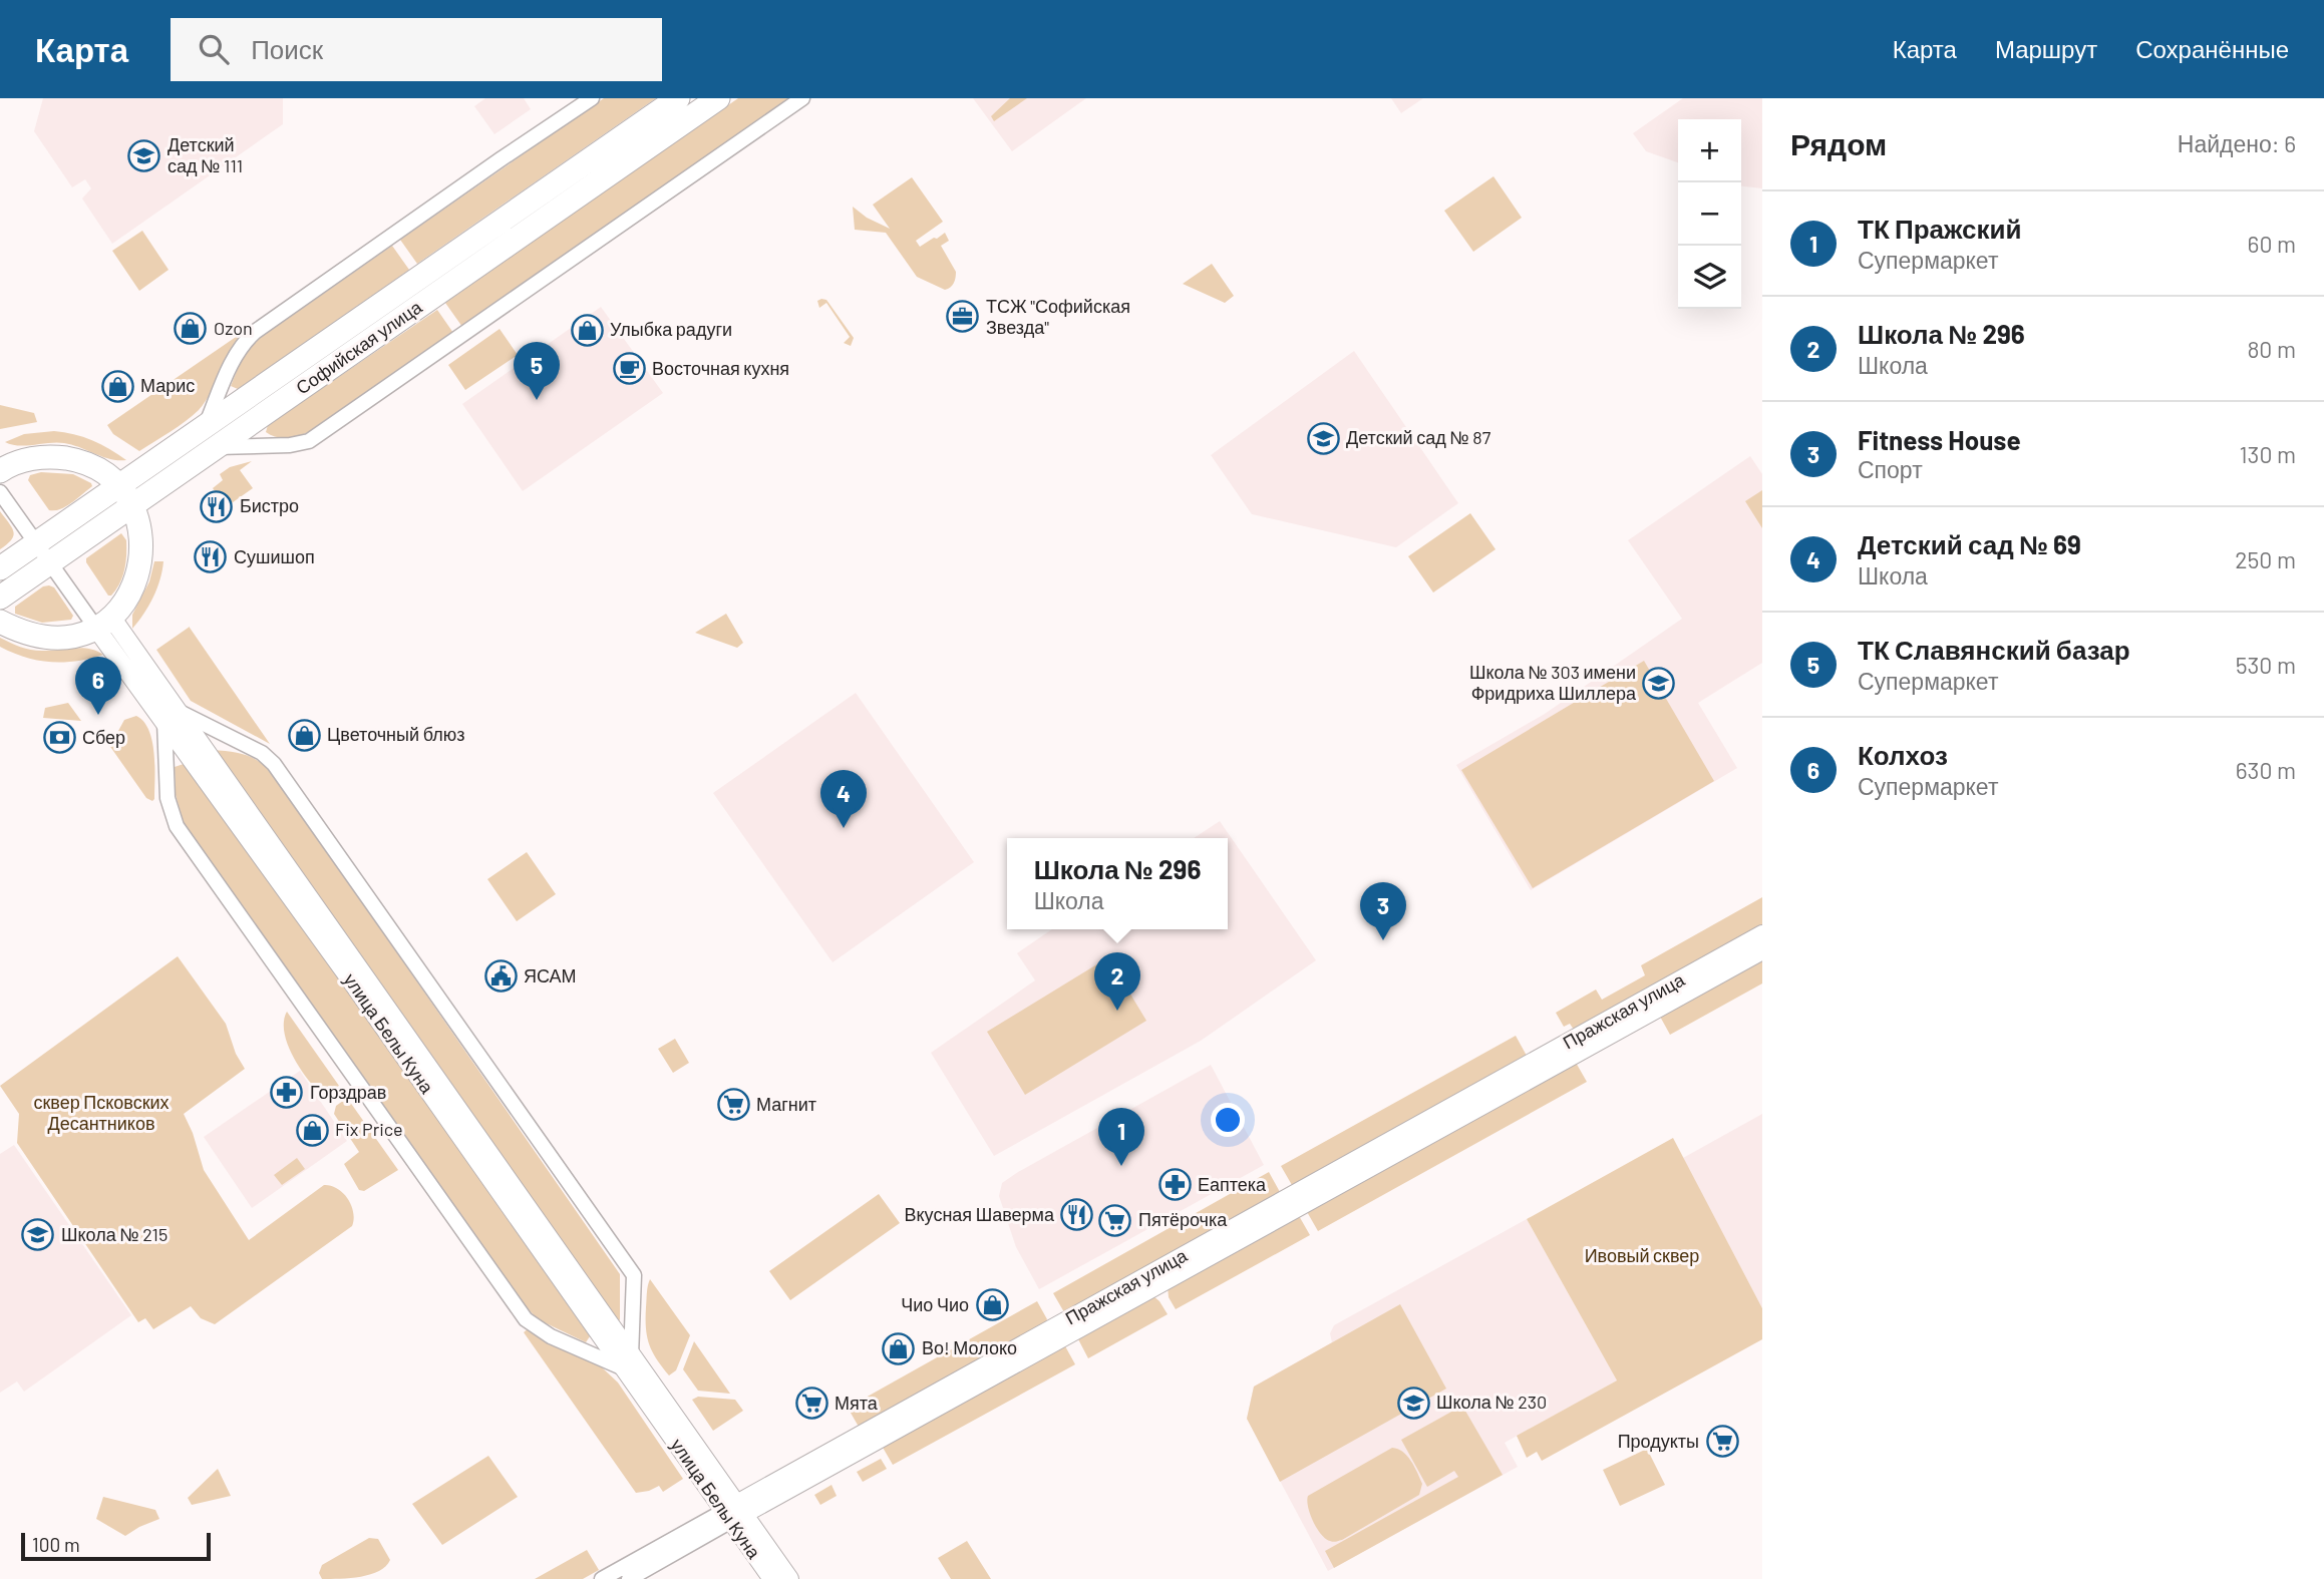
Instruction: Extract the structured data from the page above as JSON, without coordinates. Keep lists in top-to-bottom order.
{
  "streets": {
    "main road": ["Софийская улица"],
    "street": ["Пражская улица", "улица Белы Куна"]
  },
  "crossings": [
    ["Софийская улица", "улица Белы Куна"],
    ["Пражская улица", "улица Белы Куна"]
  ],
  "parks": ["сквер Псковских Десантников", "Ивовый сквер"],
  "places": {
    "school or university": [
      "Детский сад № 111",
      "Детский сад № 87",
      "Школа № 303 имени Фридриха Шиллера",
      "Школа № 215",
      "Школа № 230"
    ],
    "office": ["ТСЖ \"Софийская Звезда\""],
    "shop": [
      "Ozon",
      "Улыбка радуги",
      "Марис",
      "Цветочный блюз",
      "Fix Price",
      "Чио Чио",
      "Во! Молоко"
    ],
    "cafe": ["Восточная кухня"],
    "restaurant": ["Бистро", "Сушишоп", "Вкусная Шаверма"],
    "bank": ["Сбер"],
    "public building": ["ЯСАМ"],
    "pharmacy": ["Горздрав", "Еаптека"],
    "supermarket": [
      "Магнит",
      "Пятёрочка",
      "Мята",
      "Продукты"
    ]
  },
  "scale_bar": "100 m",
  "page": {
    "header": "Карта",
    "search": "Поиск",
    "nav": ["Карта", "Маршрут", "Сохранённые"],
    "heading": ["Рядом", "Найдено: 6"],
    "map_buttons": ["+", "−"],
    "list": [
      {
        "mark": "1",
        "name": "ТК Пражский",
        "note": "Супермаркет",
        "value": "60 m"
      },
      {
        "mark": "2",
        "name": "Школа № 296",
        "note": "Школа",
        "value": "80 m"
      },
      {
        "mark": "3",
        "name": "Fitness House",
        "note": "Спорт",
        "value": "130 m"
      },
      {
        "mark": "4",
        "name": "Детский сад № 69",
        "note": "Школа",
        "value": "250 m"
      },
      {
        "mark": "5",
        "name": "ТК Славянский базар",
        "note": "Супермаркет",
        "value": "530 m"
      },
      {
        "mark": "6",
        "name": "Колхоз",
        "note": "Супермаркет",
        "value": "630 m"
      }
    ],
    "pins": [
      "5",
      "6",
      "4",
      "3",
      "2",
      "1"
    ],
    "popup": ["Школа № 296", "Школа"],
    "scale": "100 m"
  }
}
